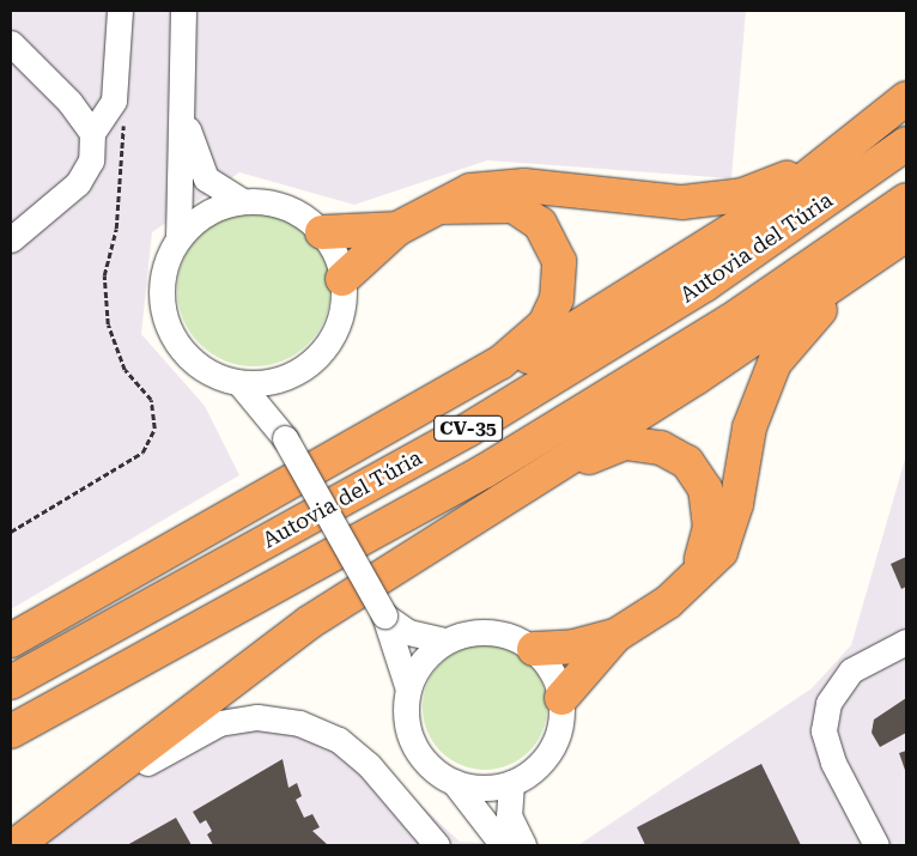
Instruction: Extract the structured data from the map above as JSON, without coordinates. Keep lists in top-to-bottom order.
{
  "streets": {
    "highway": ["Autovia del Túria", "CV-35"]
  }
}
